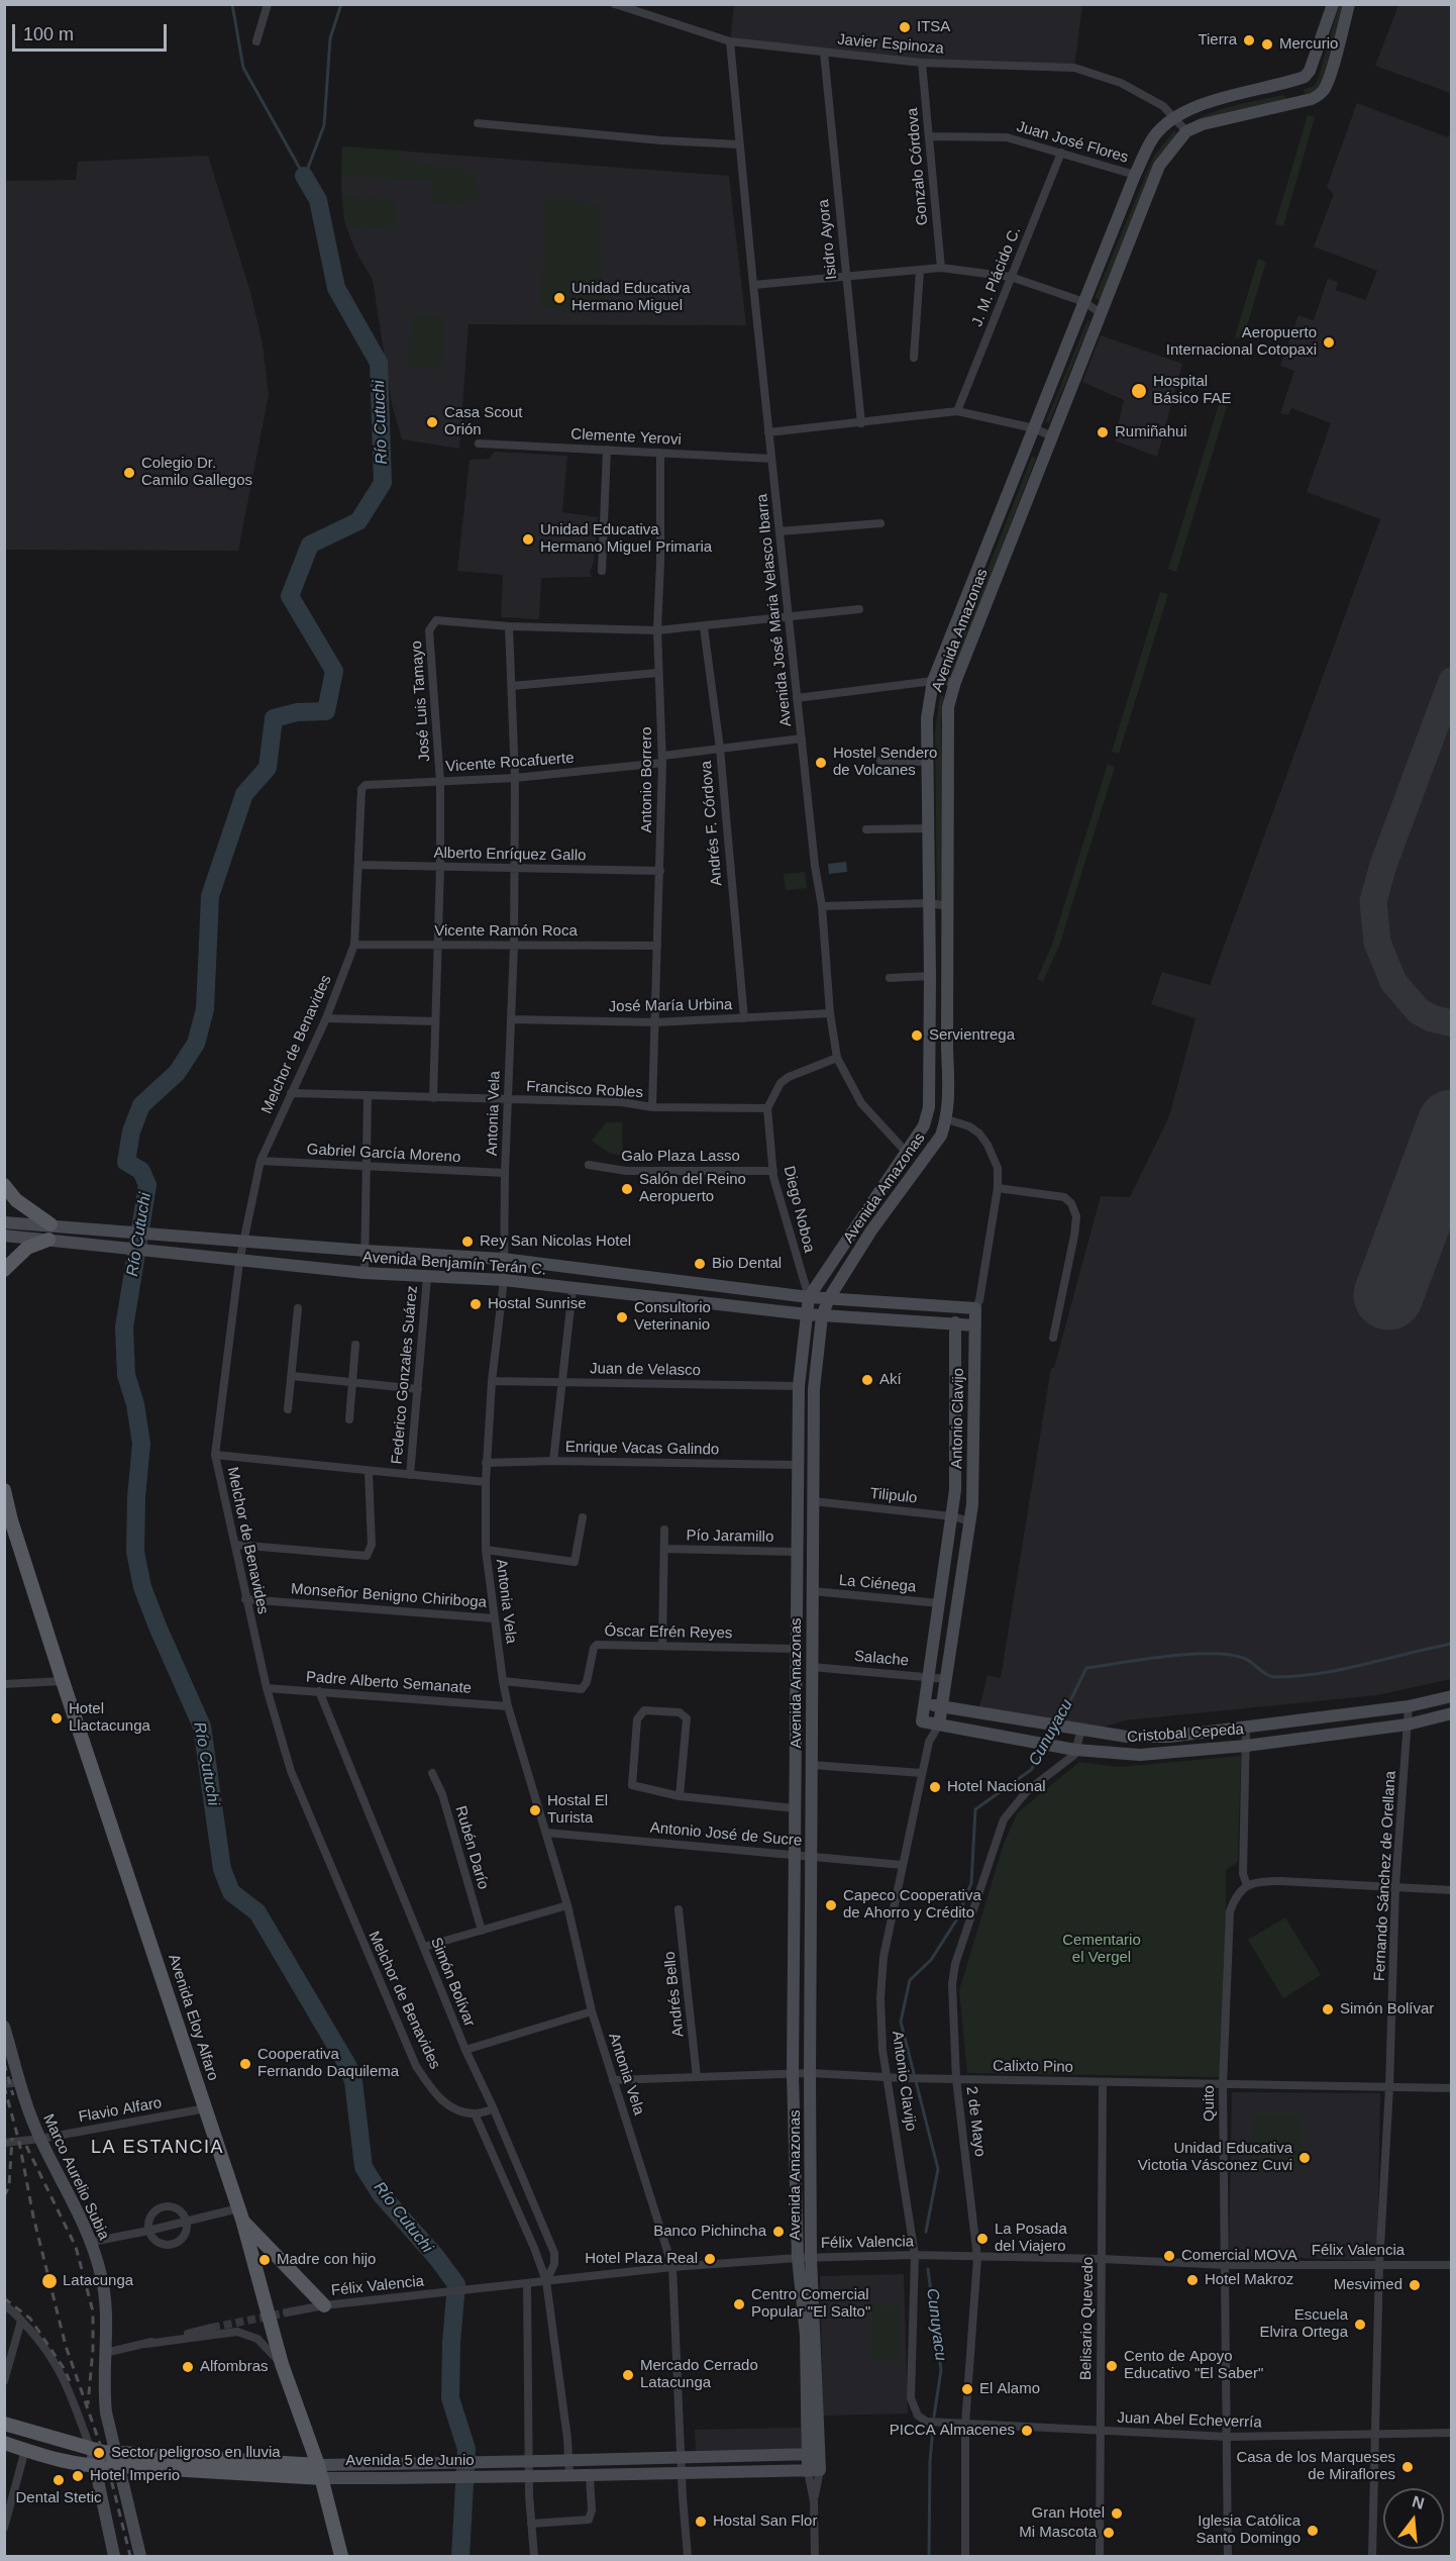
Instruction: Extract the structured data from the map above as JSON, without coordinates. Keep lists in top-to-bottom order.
{
  "streets": {
    "main road": [
      "Avenida Amazonas",
      "Avenida Benjamín Terán C.",
      "Antonio Clavijo",
      "Cristobal Cepeda",
      "Avenida Eloy Alfaro",
      "Marco Aurelio Subia",
      "Avenida 5 de Junio"
    ],
    "street": [
      "Javier Espinoza",
      "Juan José Flores",
      "Gonzalo Córdova",
      "Isidro Ayora",
      "J. M. Plácido C.",
      "Clemente Yerovi",
      "Avenida José Maria Velasco Ibarra",
      "José Luis Tamayo",
      "Vicente Rocafuerte",
      "Antonio Borrero",
      "Andrés F. Córdova",
      "Alberto Enríquez Gallo",
      "Vicente Ramón Roca",
      "José María Urbina",
      "Melchor de Benavides",
      "Francisco Robles",
      "Antonia Vela",
      "Gabriel García Moreno",
      "Galo Plaza Lasso",
      "Diego Noboa",
      "Juan de Velasco",
      "Federico Gonzales Suárez",
      "Enrique Vacas Galindo",
      "Tilipulo",
      "Pío Jaramillo",
      "La Ciénega",
      "Monseñor Benigno Chiriboga",
      "Óscar Efrén Reyes",
      "Salache",
      "Padre Alberto Semanate",
      "Antonio José de Sucre",
      "Rubén Darío",
      "Fernando Sánchez de Orellana",
      "Simón Bolívar",
      "Andrés Bello",
      "Calixto Pino",
      "Quito",
      "Flavio Alfaro",
      "2 de Mayo",
      "Félix Valencia",
      "Belisario Quevedo",
      "Juan Abel Echeverría"
    ]
  },
  "crossings": [
    ["Javier Espinoza", "Gonzalo Córdova"],
    ["Javier Espinoza", "Isidro Ayora"],
    ["Javier Espinoza", "Avenida José Maria Velasco Ibarra"],
    ["Javier Espinoza", "Avenida Amazonas"],
    ["Juan José Flores", "Gonzalo Córdova"],
    ["Juan José Flores", "J. M. Plácido C."],
    ["Juan José Flores", "Avenida Amazonas"],
    ["Clemente Yerovi", "Avenida José Maria Velasco Ibarra"],
    ["Clemente Yerovi", "Antonio Borrero"],
    ["Avenida José Maria Velasco Ibarra", "Avenida Amazonas"],
    ["Avenida José Maria Velasco Ibarra", "José Luis Tamayo"],
    ["Avenida José Maria Velasco Ibarra", "Vicente Rocafuerte"],
    ["Avenida José Maria Velasco Ibarra", "José María Urbina"],
    ["Avenida Amazonas", "Diego Noboa"],
    ["Avenida Amazonas", "Avenida Benjamín Terán C."],
    ["Avenida Amazonas", "Juan de Velasco"],
    ["Avenida Amazonas", "Antonio Clavijo"],
    ["Avenida Amazonas", "Enrique Vacas Galindo"],
    ["Avenida Amazonas", "Tilipulo"],
    ["Avenida Amazonas", "Pío Jaramillo"],
    ["Avenida Amazonas", "La Ciénega"],
    ["Avenida Amazonas", "Óscar Efrén Reyes"],
    ["Avenida Amazonas", "Salache"],
    ["Avenida Amazonas", "Antonio José de Sucre"],
    ["Avenida Amazonas", "Calixto Pino"],
    ["Avenida Amazonas", "Félix Valencia"],
    ["Avenida Amazonas", "Avenida 5 de Junio"],
    ["José Luis Tamayo", "Vicente Rocafuerte"],
    ["José Luis Tamayo", "Antonio Borrero"],
    ["José Luis Tamayo", "Andrés F. Córdova"],
    ["José Luis Tamayo", "Alberto Enríquez Gallo"],
    ["José Luis Tamayo", "Vicente Ramón Roca"],
    ["José Luis Tamayo", "Francisco Robles"],
    ["José Luis Tamayo", "Antonia Vela"],
    ["Vicente Rocafuerte", "Antonio Borrero"],
    ["Vicente Rocafuerte", "Andrés F. Córdova"],
    ["Vicente Rocafuerte", "Melchor de Benavides"],
    ["Vicente Rocafuerte", "Antonia Vela"],
    ["Antonio Borrero", "Alberto Enríquez Gallo"],
    ["Antonio Borrero", "Vicente Ramón Roca"],
    ["Antonio Borrero", "José María Urbina"],
    ["Antonio Borrero", "Francisco Robles"],
    ["Andrés F. Córdova", "José María Urbina"],
    ["Alberto Enríquez Gallo", "Melchor de Benavides"],
    ["Alberto Enríquez Gallo", "Antonia Vela"],
    ["Vicente Ramón Roca", "Melchor de Benavides"],
    ["Vicente Ramón Roca", "Antonia Vela"],
    ["José María Urbina", "Antonia Vela"],
    ["Melchor de Benavides", "Francisco Robles"],
    ["Melchor de Benavides", "Gabriel García Moreno"],
    ["Melchor de Benavides", "Avenida Benjamín Terán C."],
    ["Melchor de Benavides", "Monseñor Benigno Chiriboga"],
    ["Melchor de Benavides", "Padre Alberto Semanate"],
    ["Francisco Robles", "Antonia Vela"],
    ["Francisco Robles", "Diego Noboa"],
    ["Antonia Vela", "Gabriel García Moreno"],
    ["Antonia Vela", "Avenida Benjamín Terán C."],
    ["Antonia Vela", "Juan de Velasco"],
    ["Antonia Vela", "Enrique Vacas Galindo"],
    ["Antonia Vela", "Monseñor Benigno Chiriboga"],
    ["Antonia Vela", "Óscar Efrén Reyes"],
    ["Antonia Vela", "Padre Alberto Semanate"],
    ["Antonia Vela", "Antonio José de Sucre"],
    ["Antonia Vela", "Calixto Pino"],
    ["Antonia Vela", "Félix Valencia"],
    ["Antonia Vela", "Avenida 5 de Junio"],
    ["Galo Plaza Lasso", "Diego Noboa"],
    ["Diego Noboa", "Avenida Benjamín Terán C."],
    ["Avenida Benjamín Terán C.", "Federico Gonzales Suárez"],
    ["Avenida Benjamín Terán C.", "Antonio Clavijo"],
    ["Antonio Clavijo", "Tilipulo"],
    ["Antonio Clavijo", "La Ciénega"],
    ["Antonio Clavijo", "Salache"],
    ["Antonio Clavijo", "Cristobal Cepeda"],
    ["Antonio Clavijo", "Antonio José de Sucre"],
    ["Antonio Clavijo", "Calixto Pino"],
    ["Antonio Clavijo", "Félix Valencia"],
    ["Antonio Clavijo", "Juan Abel Echeverría"],
    ["Padre Alberto Semanate", "Simón Bolívar"],
    ["Cristobal Cepeda", "Fernando Sánchez de Orellana"],
    ["Cristobal Cepeda", "2 de Mayo"],
    ["Fernando Sánchez de Orellana", "Calixto Pino"],
    ["Fernando Sánchez de Orellana", "Félix Valencia"],
    ["Fernando Sánchez de Orellana", "Juan Abel Echeverría"],
    ["Simón Bolívar", "Félix Valencia"],
    ["Andrés Bello", "Calixto Pino"],
    ["Avenida Eloy Alfaro", "Flavio Alfaro"],
    ["Avenida Eloy Alfaro", "Avenida 5 de Junio"],
    ["Calixto Pino", "Quito"],
    ["Calixto Pino", "2 de Mayo"],
    ["Calixto Pino", "Belisario Quevedo"],
    ["Quito", "Félix Valencia"],
    ["Quito", "Juan Abel Echeverría"],
    ["Flavio Alfaro", "Marco Aurelio Subia"],
    ["2 de Mayo", "Félix Valencia"],
    ["2 de Mayo", "Juan Abel Echeverría"],
    ["Marco Aurelio Subia", "Avenida 5 de Junio"],
    ["Félix Valencia", "Belisario Quevedo"],
    ["Belisario Quevedo", "Juan Abel Echeverría"]
  ],
  "districts": ["LA ESTANCIA"],
  "water": ["Río Cutuchi", "Cunuyacu"],
  "parks": ["Cementario el Vergel"],
  "places": [
    "ITSA",
    "Tierra",
    "Mercurio",
    "Unidad Educativa Hermano Miguel",
    "Aeropuerto Internacional Cotopaxi",
    "Hospital Básico FAE",
    "Casa Scout Orión",
    "Rumiñahui",
    "Colegio Dr. Camilo Gallegos",
    "Unidad Educativa Hermano Miguel Primaria",
    "Hostel Sendero de Volcanes",
    "Servientrega",
    "Salón del Reino Aeropuerto",
    "Rey San Nicolas Hotel",
    "Bio Dental",
    "Hostal Sunrise",
    "Consultorio Veterinanio",
    "Akí",
    "Hotel Llactacunga",
    "Hotel Nacional",
    "Hostal El Turista",
    "Capeco Cooperativa de Ahorro y Crédito",
    "Simón Bolívar",
    "Cooperativa Fernando Daquilema",
    "Unidad Educativa Victotia Vásconez Cuvi",
    "Banco Pichincha",
    "La Posada del Viajero",
    "Comercial MOVA",
    "Hotel Plaza Real",
    "Madre con hijo",
    "Hotel Makroz",
    "Latacunga",
    "Mesvimed",
    "Centro Comercial Popular \"El Salto\"",
    "Escuela Elvira Ortega",
    "Cento de Apoyo Educativo \"El Saber\"",
    "Alfombras",
    "Mercado Cerrado Latacunga",
    "El Alamo",
    "PICCA Almacenes",
    "Sector peligroso en lluvia",
    "Casa de los Marqueses de Miraflores",
    "Hotel Imperio",
    "Dental Stetic",
    "Gran Hotel",
    "Hostal San Flor",
    "Iglesia Católica Santo Domingo",
    "Mi Mascota"
  ],
  "scale_bar": "100 m",
  "north": "top"
}
